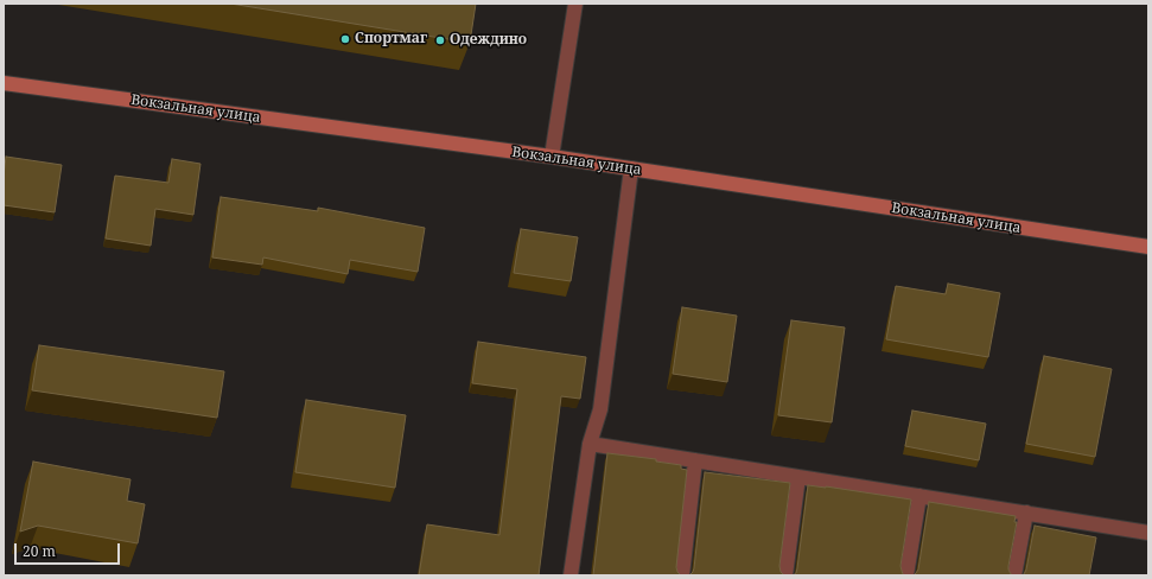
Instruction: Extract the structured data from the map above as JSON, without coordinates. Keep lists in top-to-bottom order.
{
  "streets": {
    "main road": ["Вокзальная улица"]
  },
  "places": ["Спортмаг", "Одеждино"],
  "scale_bar": "20 m"
}
